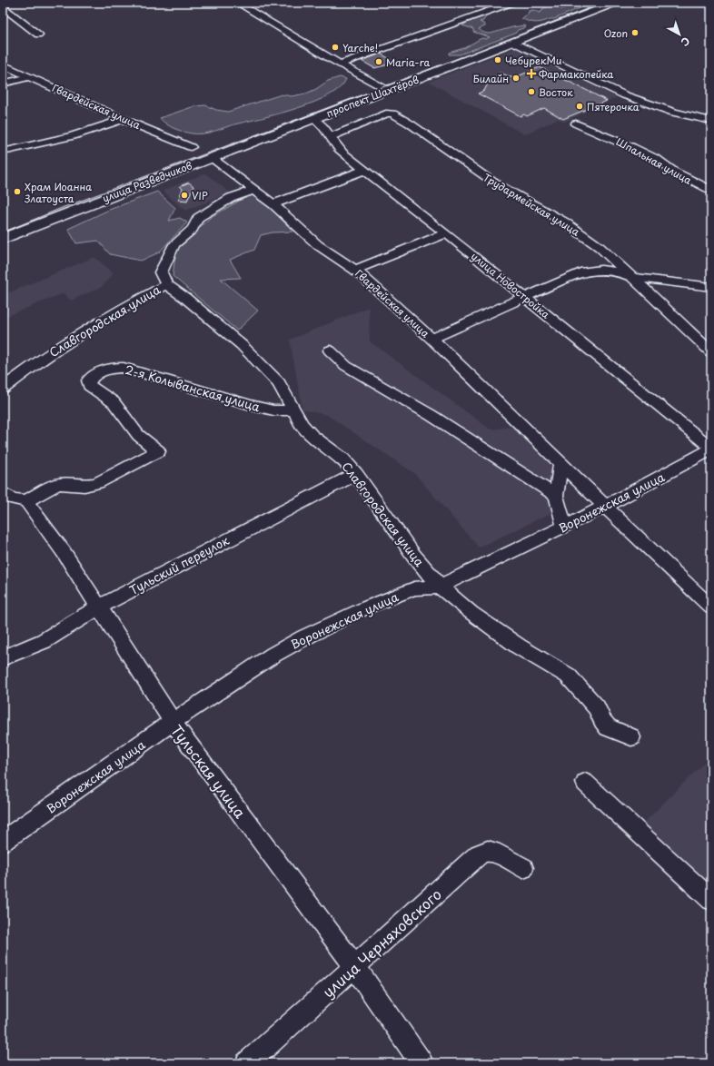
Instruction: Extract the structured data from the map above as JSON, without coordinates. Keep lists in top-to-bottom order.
{
  "streets": {
    "main road": ["проспект Шахтёров", "улица Разведчиков"],
    "street": [
      "Гвардейская улица",
      "Шпальная улица",
      "Трудармейская улица",
      "улица Новостройка",
      "Славгородская улица",
      "2-я Колыванская улица",
      "Воронежская улица",
      "Тульский переулок",
      "Тульская улица",
      "улица Черняховского"
    ]
  },
  "crossings": [
    ["проспект Шахтёров", "Гвардейская улица"],
    ["проспект Шахтёров", "улица Разведчиков"],
    ["проспект Шахтёров", "улица Новостройка"],
    ["Гвардейская улица", "улица Разведчиков"],
    ["Гвардейская улица", "Воронежская улица"],
    ["Трудармейская улица", "улица Новостройка"],
    ["улица Новостройка", "Воронежская улица"],
    ["Славгородская улица", "2-я Колыванская улица"],
    ["Славгородская улица", "Воронежская улица"],
    ["Славгородская улица", "Тульский переулок"],
    ["2-я Колыванская улица", "Тульская улица"],
    ["Воронежская улица", "Тульская улица"],
    ["Тульский переулок", "Тульская улица"],
    ["Тульская улица", "улица Черняховского"]
  ],
  "places": {
    "other": [
      "Ozon",
      "Yarche!",
      "ЧебурекМи",
      "Maria-ra",
      "Билайн",
      "Восток",
      "Пятерочка",
      "Храм Иоанна Златоуста",
      "VIP"
    ],
    "health": ["Фармакопейка"]
  },
  "north": "bottom right"
}
